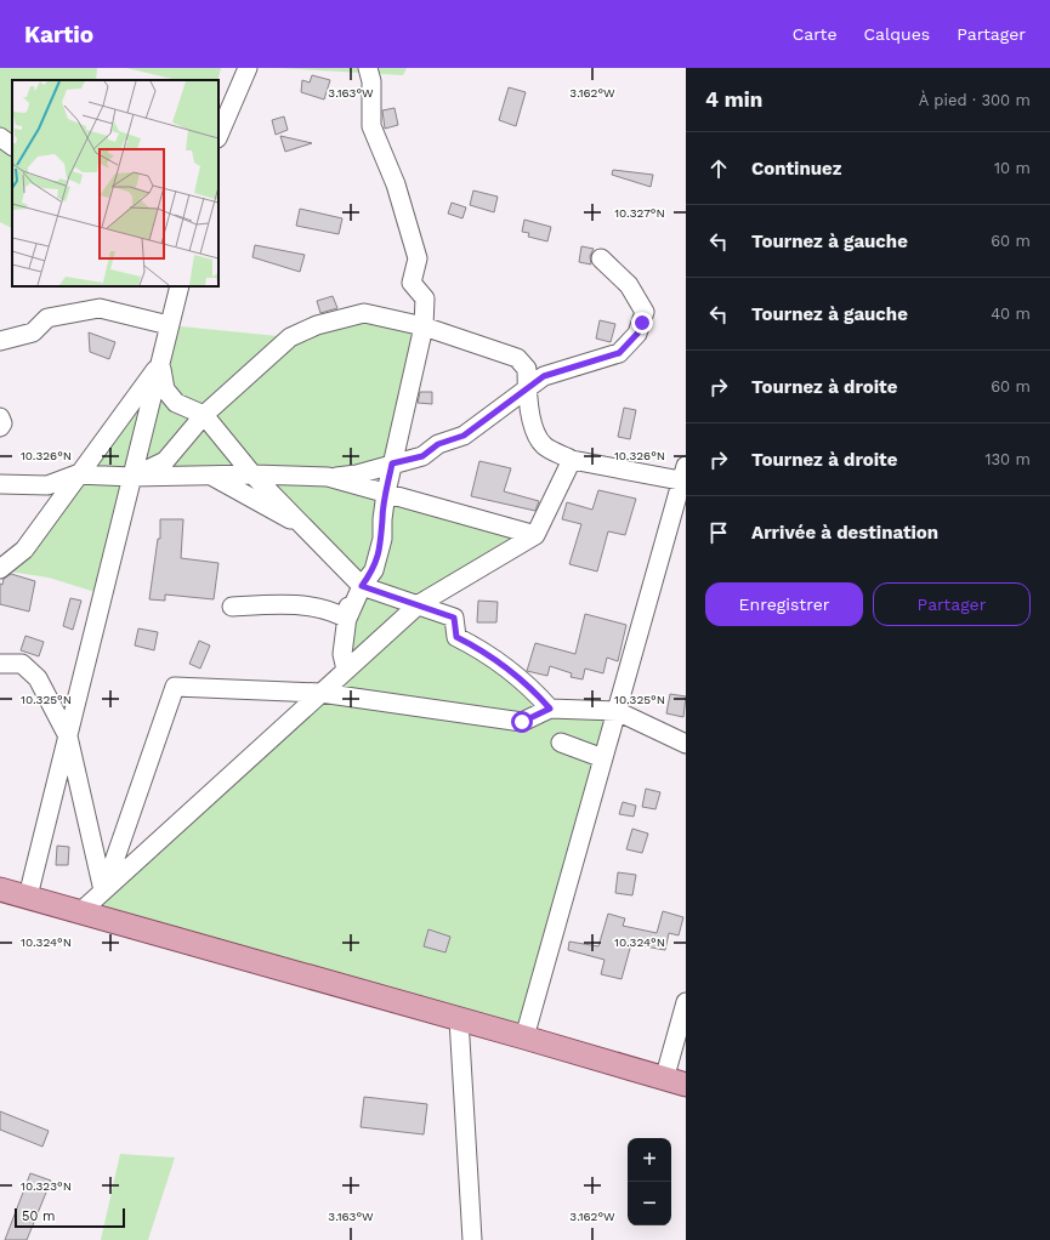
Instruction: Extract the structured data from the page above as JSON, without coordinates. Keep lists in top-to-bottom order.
{
  "scale_bar": "50 m",
  "page": {
    "header": "Kartio",
    "nav": ["Carte", "Calques", "Partager"],
    "heading": ["4 min", "À pied · 300 m"],
    "list": [
      ["Continuez", "10 m"],
      ["Tournez à gauche", "60 m"],
      ["Tournez à gauche", "40 m"],
      ["Tournez à droite", "60 m"],
      ["Tournez à droite", "130 m"],
      "Arrivée à destination"
    ],
    "buttons": ["Enregistrer", "Partager"],
    "map_buttons": ["+", "−"],
    "scale": "50 m"
  },
  "coordinates": [
    "3.163°W",
    "3.162°W",
    "10.327°N",
    "10.326°N",
    "10.325°N",
    "10.324°N",
    "10.323°N"
  ]
}
